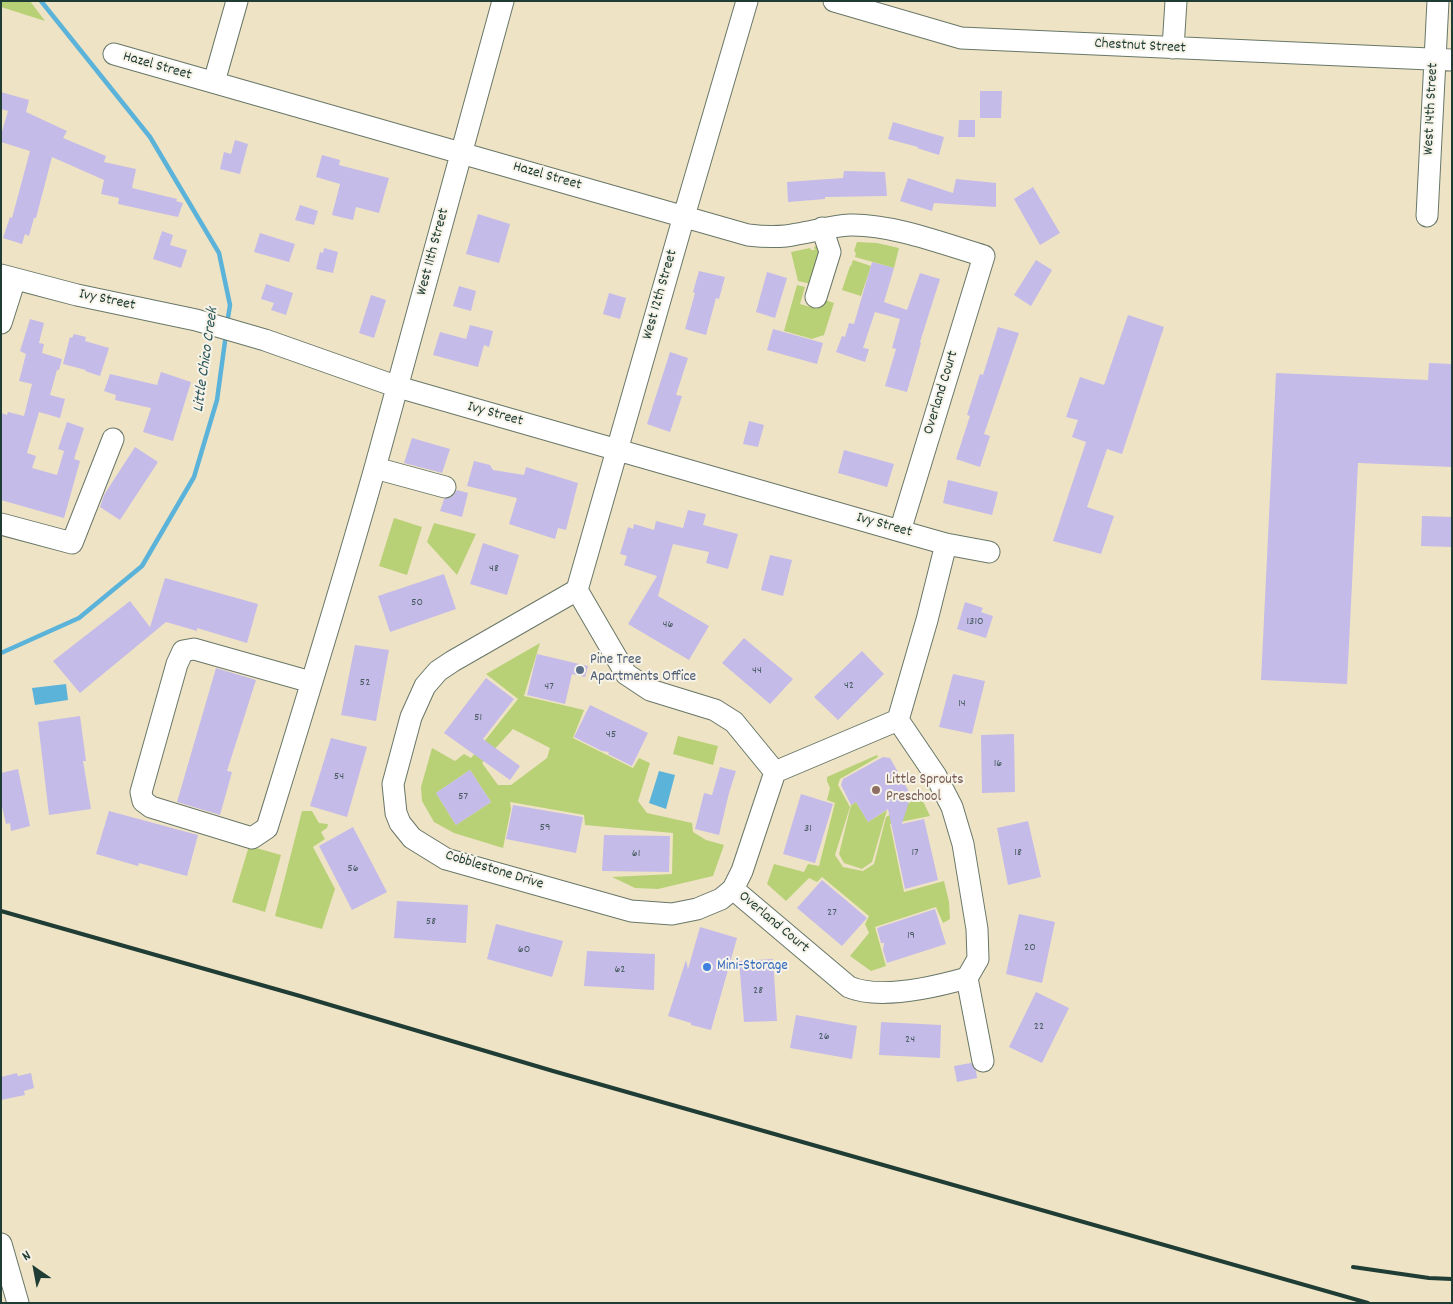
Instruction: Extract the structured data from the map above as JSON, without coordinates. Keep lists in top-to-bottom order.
{
  "streets": {
    "street": [
      "Chestnut Street",
      "Hazel Street",
      "West 14th Street",
      "West 11th Street",
      "West 12th Street",
      "Ivy Street",
      "Overland Court",
      "Cobblestone Drive"
    ]
  },
  "crossings": [
    ["Chestnut Street", "West 14th Street"],
    ["Hazel Street", "West 11th Street"],
    ["Hazel Street", "West 12th Street"],
    ["Hazel Street", "Overland Court"],
    ["West 11th Street", "Ivy Street"],
    ["West 12th Street", "Ivy Street"],
    ["West 12th Street", "Cobblestone Drive"],
    ["Ivy Street", "Overland Court"],
    ["Overland Court", "Cobblestone Drive"]
  ],
  "water": ["Little Chico Creek"],
  "places": ["Pine Tree Apartments Office", "Little Sprouts Preschool", "Mini-Storage"],
  "house_numbers": [
    "48",
    "50",
    "1310",
    "46",
    "44",
    "52",
    "42",
    "47",
    "14",
    "51",
    "45",
    "16",
    "54",
    "57",
    "59",
    "31",
    "17",
    "18",
    "61",
    "56",
    "27",
    "58",
    "19",
    "20",
    "60",
    "62",
    "28",
    "22",
    "26",
    "24"
  ],
  "north": "top left"
}
